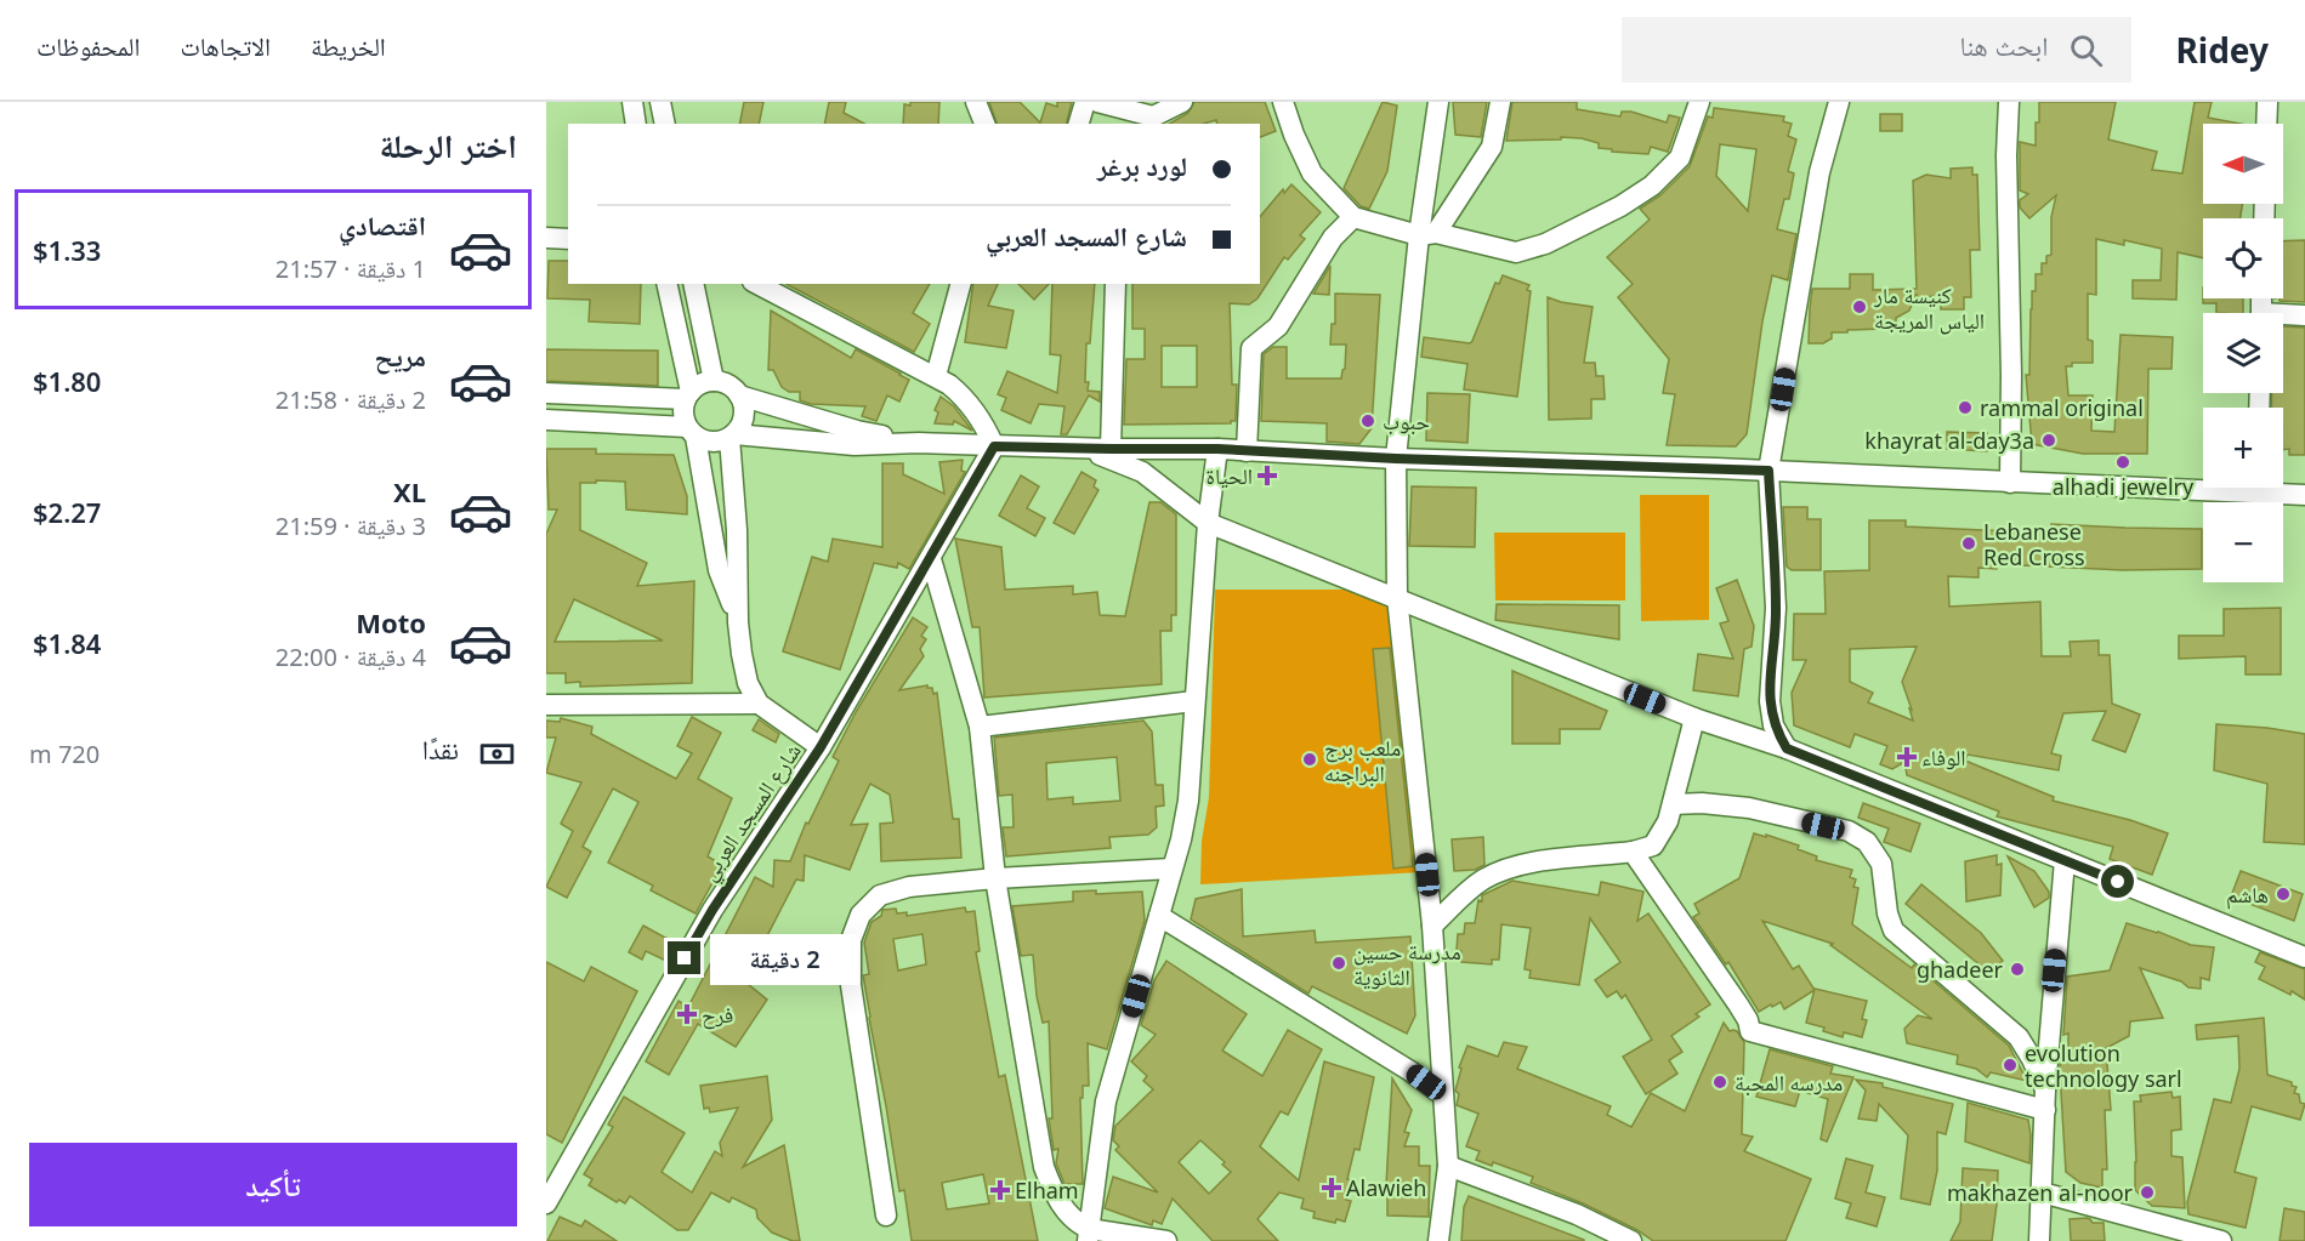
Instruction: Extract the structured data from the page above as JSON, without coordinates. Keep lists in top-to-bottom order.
{
  "streets": {
    "street": ["شارع المسجد العربي"]
  },
  "places": {
    "other": [
      "كنيسة مار الياس المريجة",
      "rammal original",
      "حبوب",
      "khayrat al-day3a",
      "alhadi jewelry",
      "Lebanese Red Cross",
      "ملعب برج البراجنه",
      "هاشم",
      "مدرسة حسين الثانوية",
      "ghadeer",
      "evolution technology sarl",
      "مدرسه المحبة",
      "makhazen al-noor"
    ],
    "health": [
      "الحياة",
      "الوفاء",
      "فرح",
      "Alawieh",
      "Elham"
    ]
  },
  "north": "left",
  "page": {
    "header": "Ridey",
    "search": "ابحث هنا",
    "nav": ["الخريطة", "الاتجاهات", "المحفوظات"],
    "heading": "اختر الرحلة",
    "map_buttons": ["+", "−"],
    "banner": ["لورد برغر", "شارع المسجد العربي"],
    "list": [
      {
        "name": "اقتصادي",
        "note": "1 دقيقة · 21:57",
        "value": "$1.33"
      },
      {
        "name": "مريح",
        "note": "2 دقيقة · 21:58",
        "value": "$1.80"
      },
      {
        "name": "XL",
        "note": "3 دقيقة · 21:59",
        "value": "$2.27"
      },
      {
        "name": "Moto",
        "note": "4 دقيقة · 22:00",
        "value": "$1.84"
      }
    ],
    "pay": ["نقدًا", "720 m"],
    "bubble": "2 دقيقة",
    "buttons": "تأكيد"
  }
}
